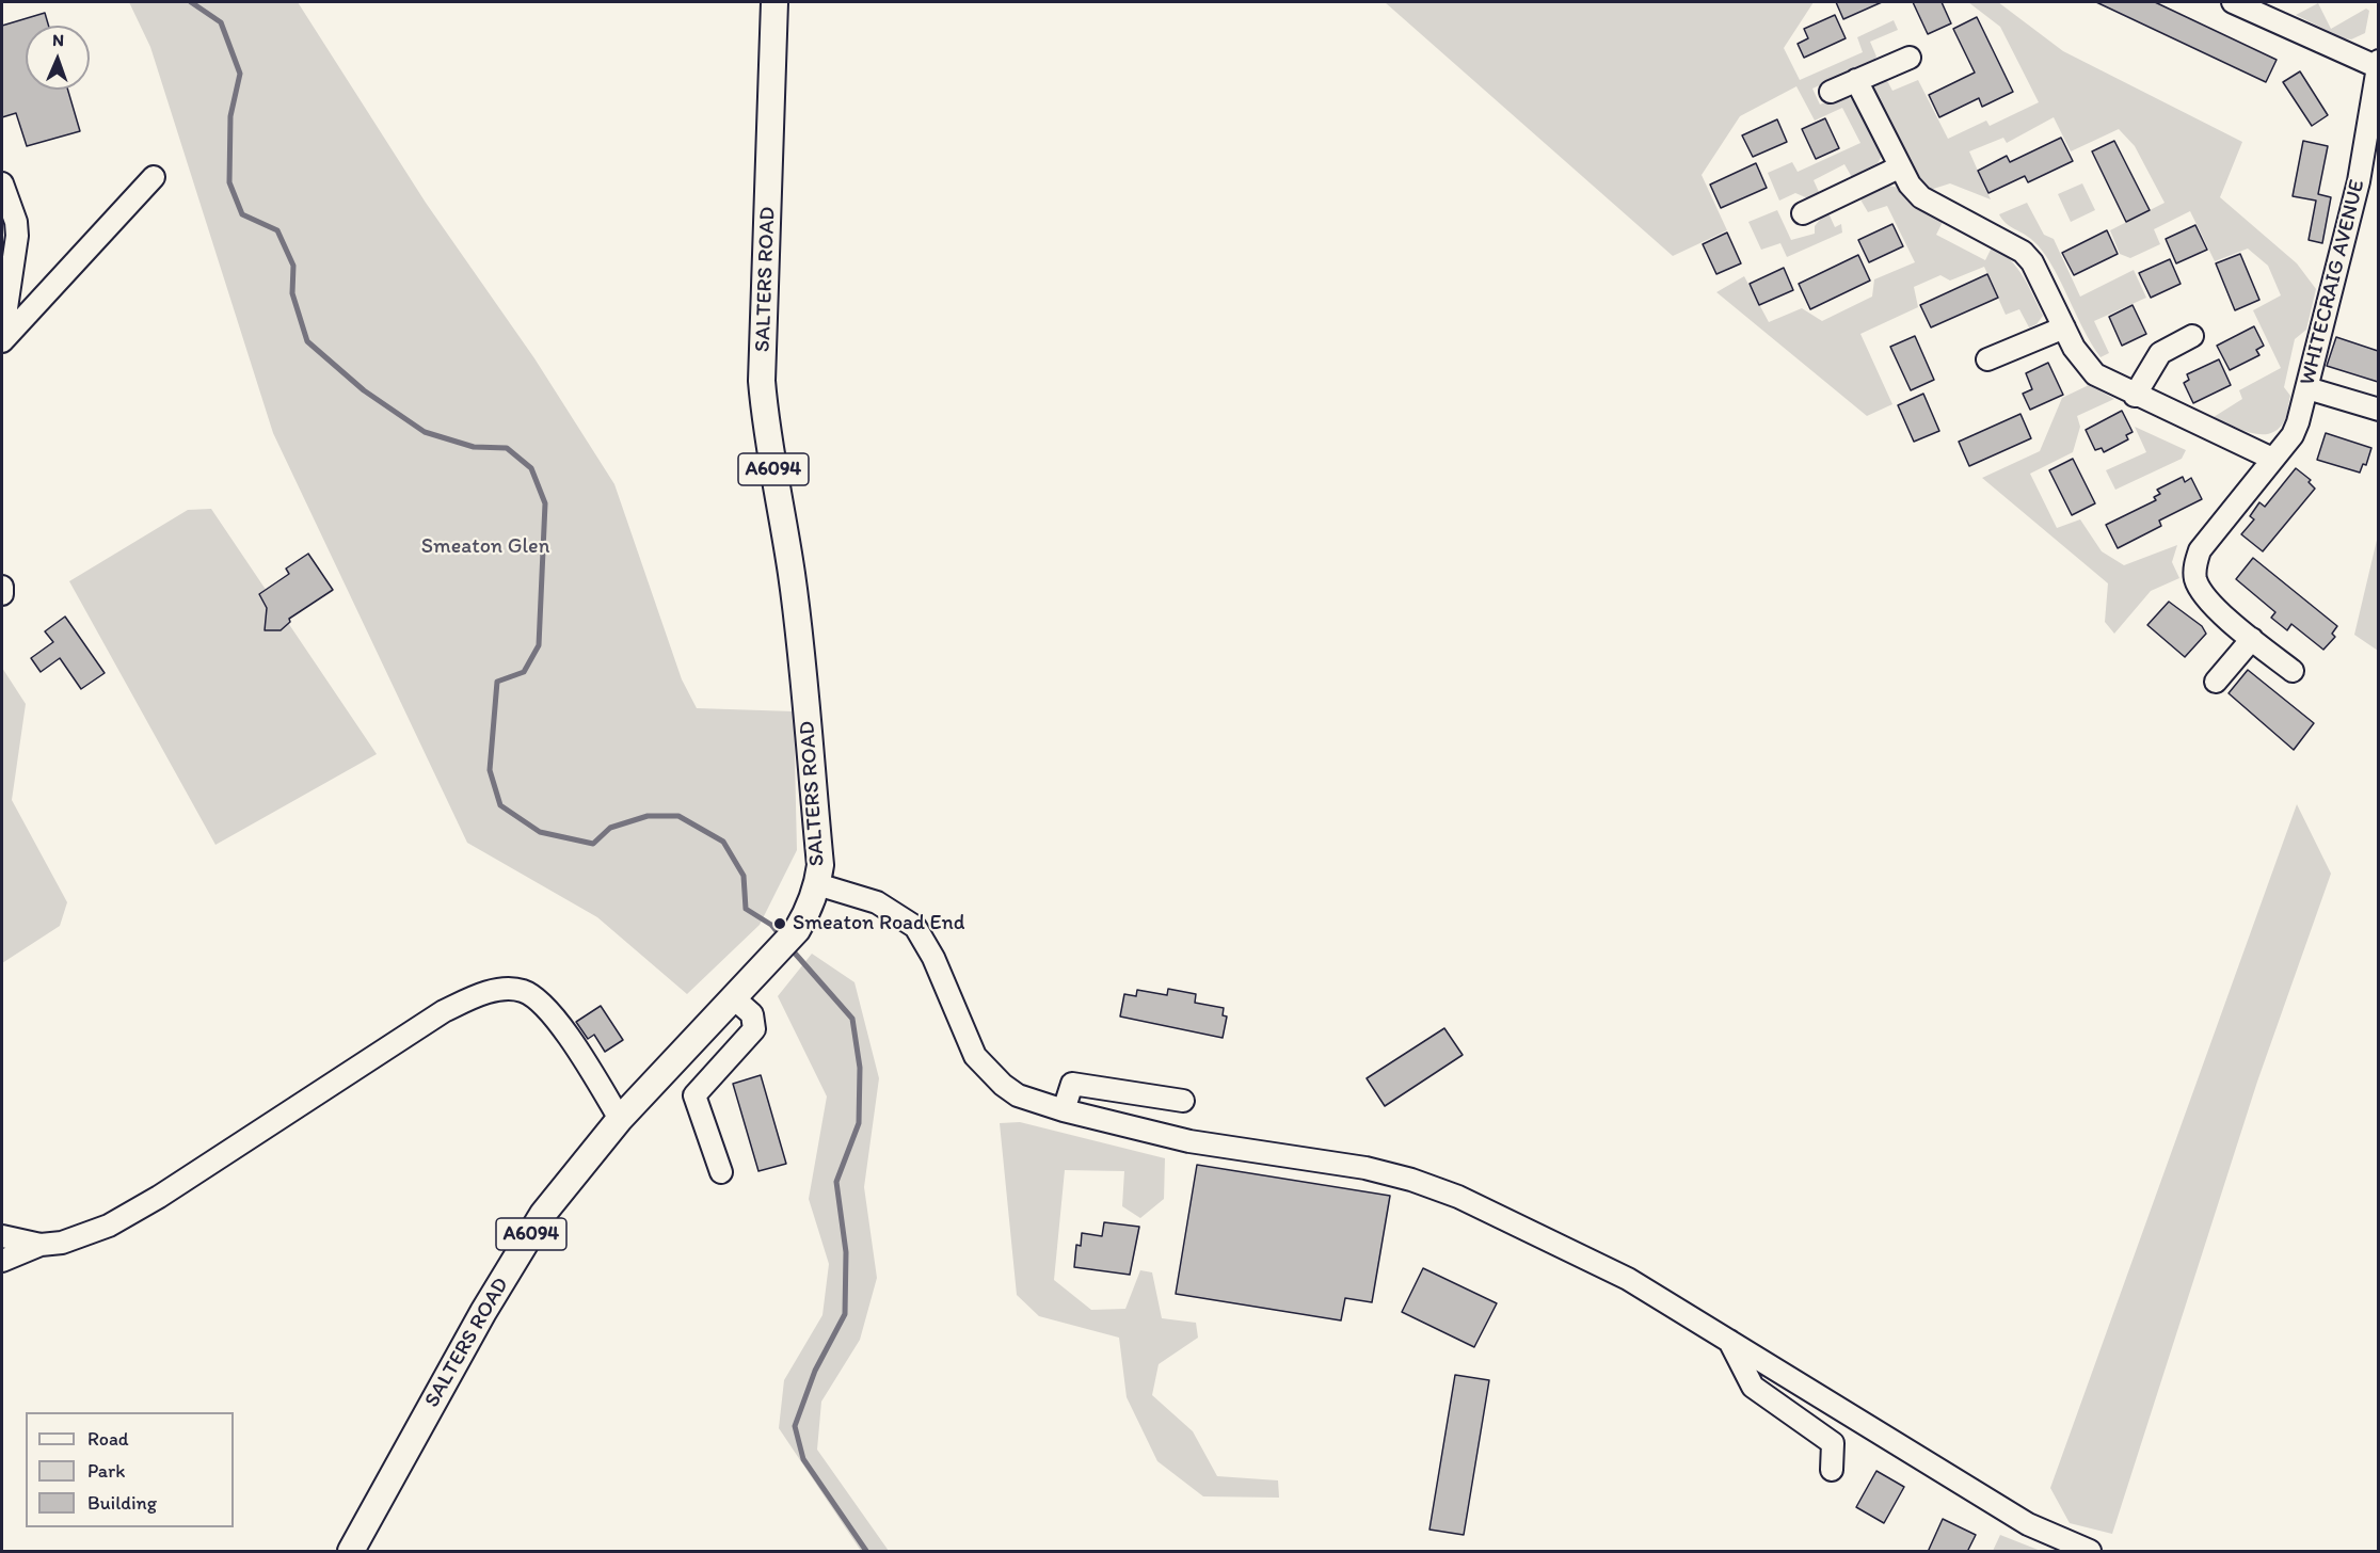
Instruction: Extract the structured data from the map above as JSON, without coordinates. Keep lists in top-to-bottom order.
{
  "streets": {
    "main road": ["SALTERS ROAD", "A6094"],
    "street": ["WHITECRAIG AVENUE"]
  },
  "parks": ["Smeaton Glen"],
  "places": ["Smeaton Road End"],
  "legend": ["Road", "Park", "Building"],
  "north": "top"
}
